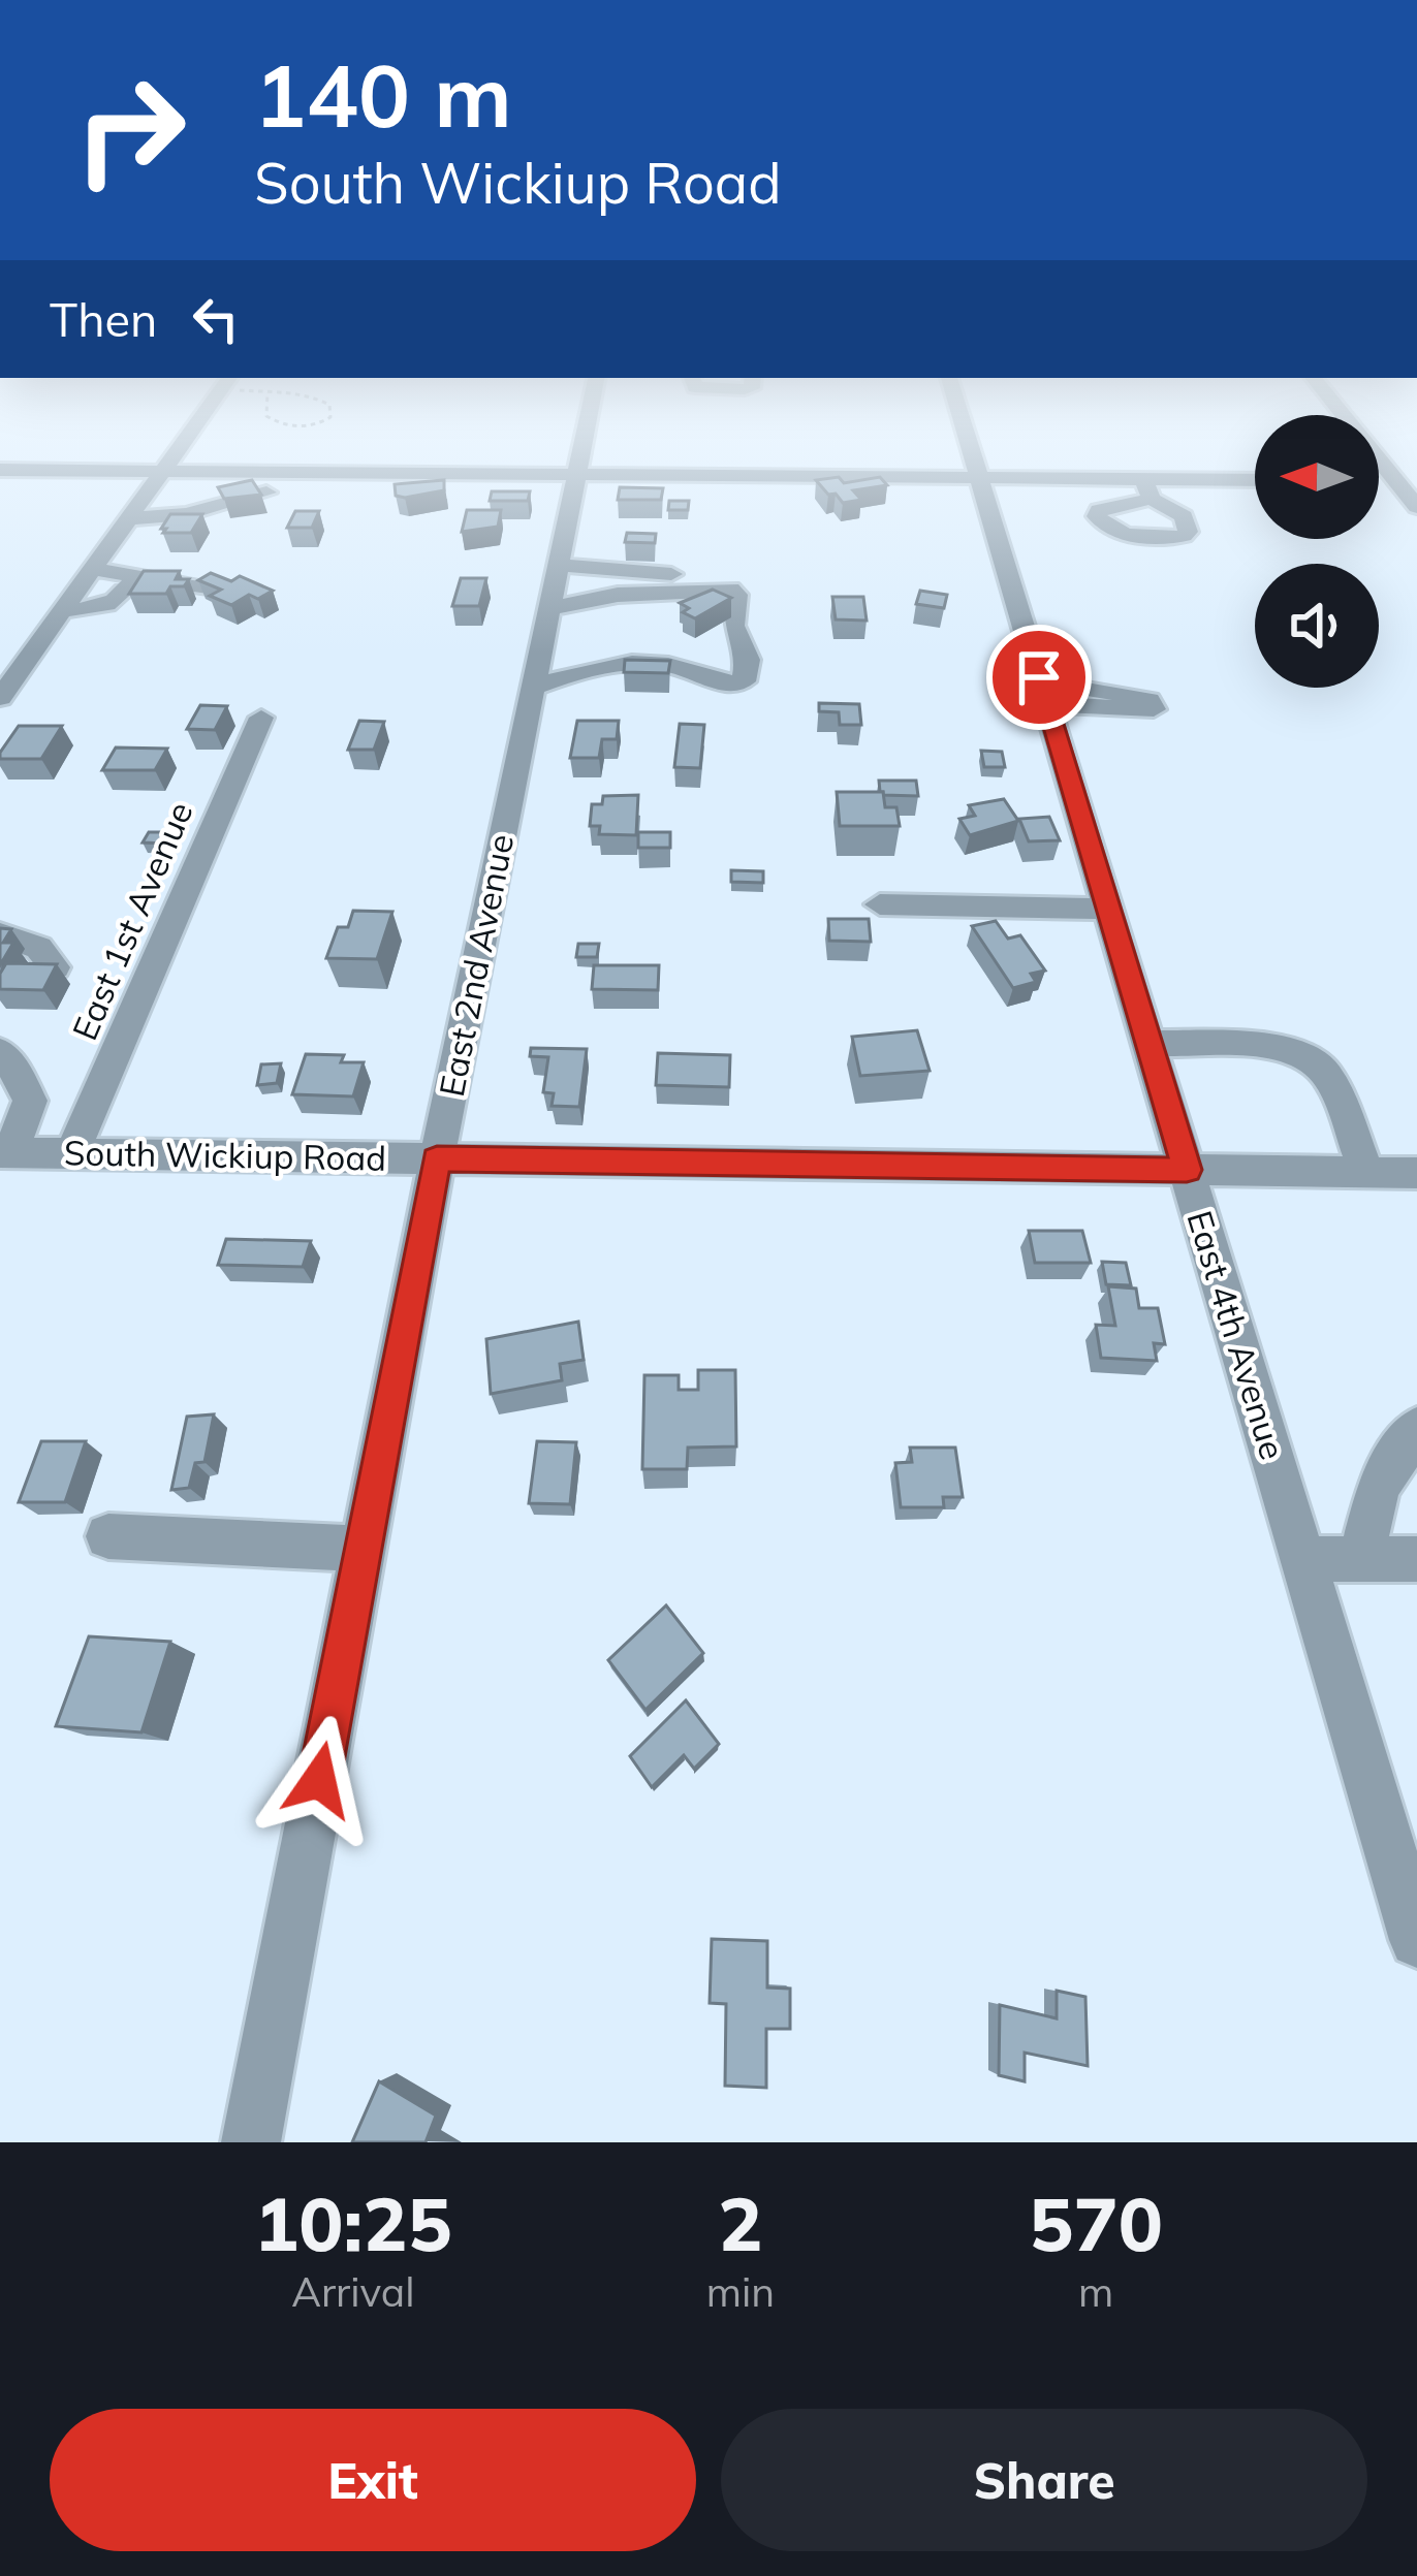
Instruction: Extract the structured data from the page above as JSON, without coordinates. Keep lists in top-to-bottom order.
{
  "streets": {
    "street": [
      "East 1st Avenue",
      "East 2nd Avenue",
      "South Wickiup Road",
      "East 4th Avenue"
    ]
  },
  "crossings": [
    ["East 1st Avenue", "South Wickiup Road"],
    ["East 2nd Avenue", "South Wickiup Road"],
    ["South Wickiup Road", "East 4th Avenue"]
  ],
  "north": "left",
  "page": {
    "turn": ["140 m", "South Wickiup Road"],
    "then": "Then",
    "eta": [
      "10:25",
      "Arrival",
      "2",
      "min",
      "570",
      "m"
    ],
    "buttons": ["Exit", "Share"]
  }
}
